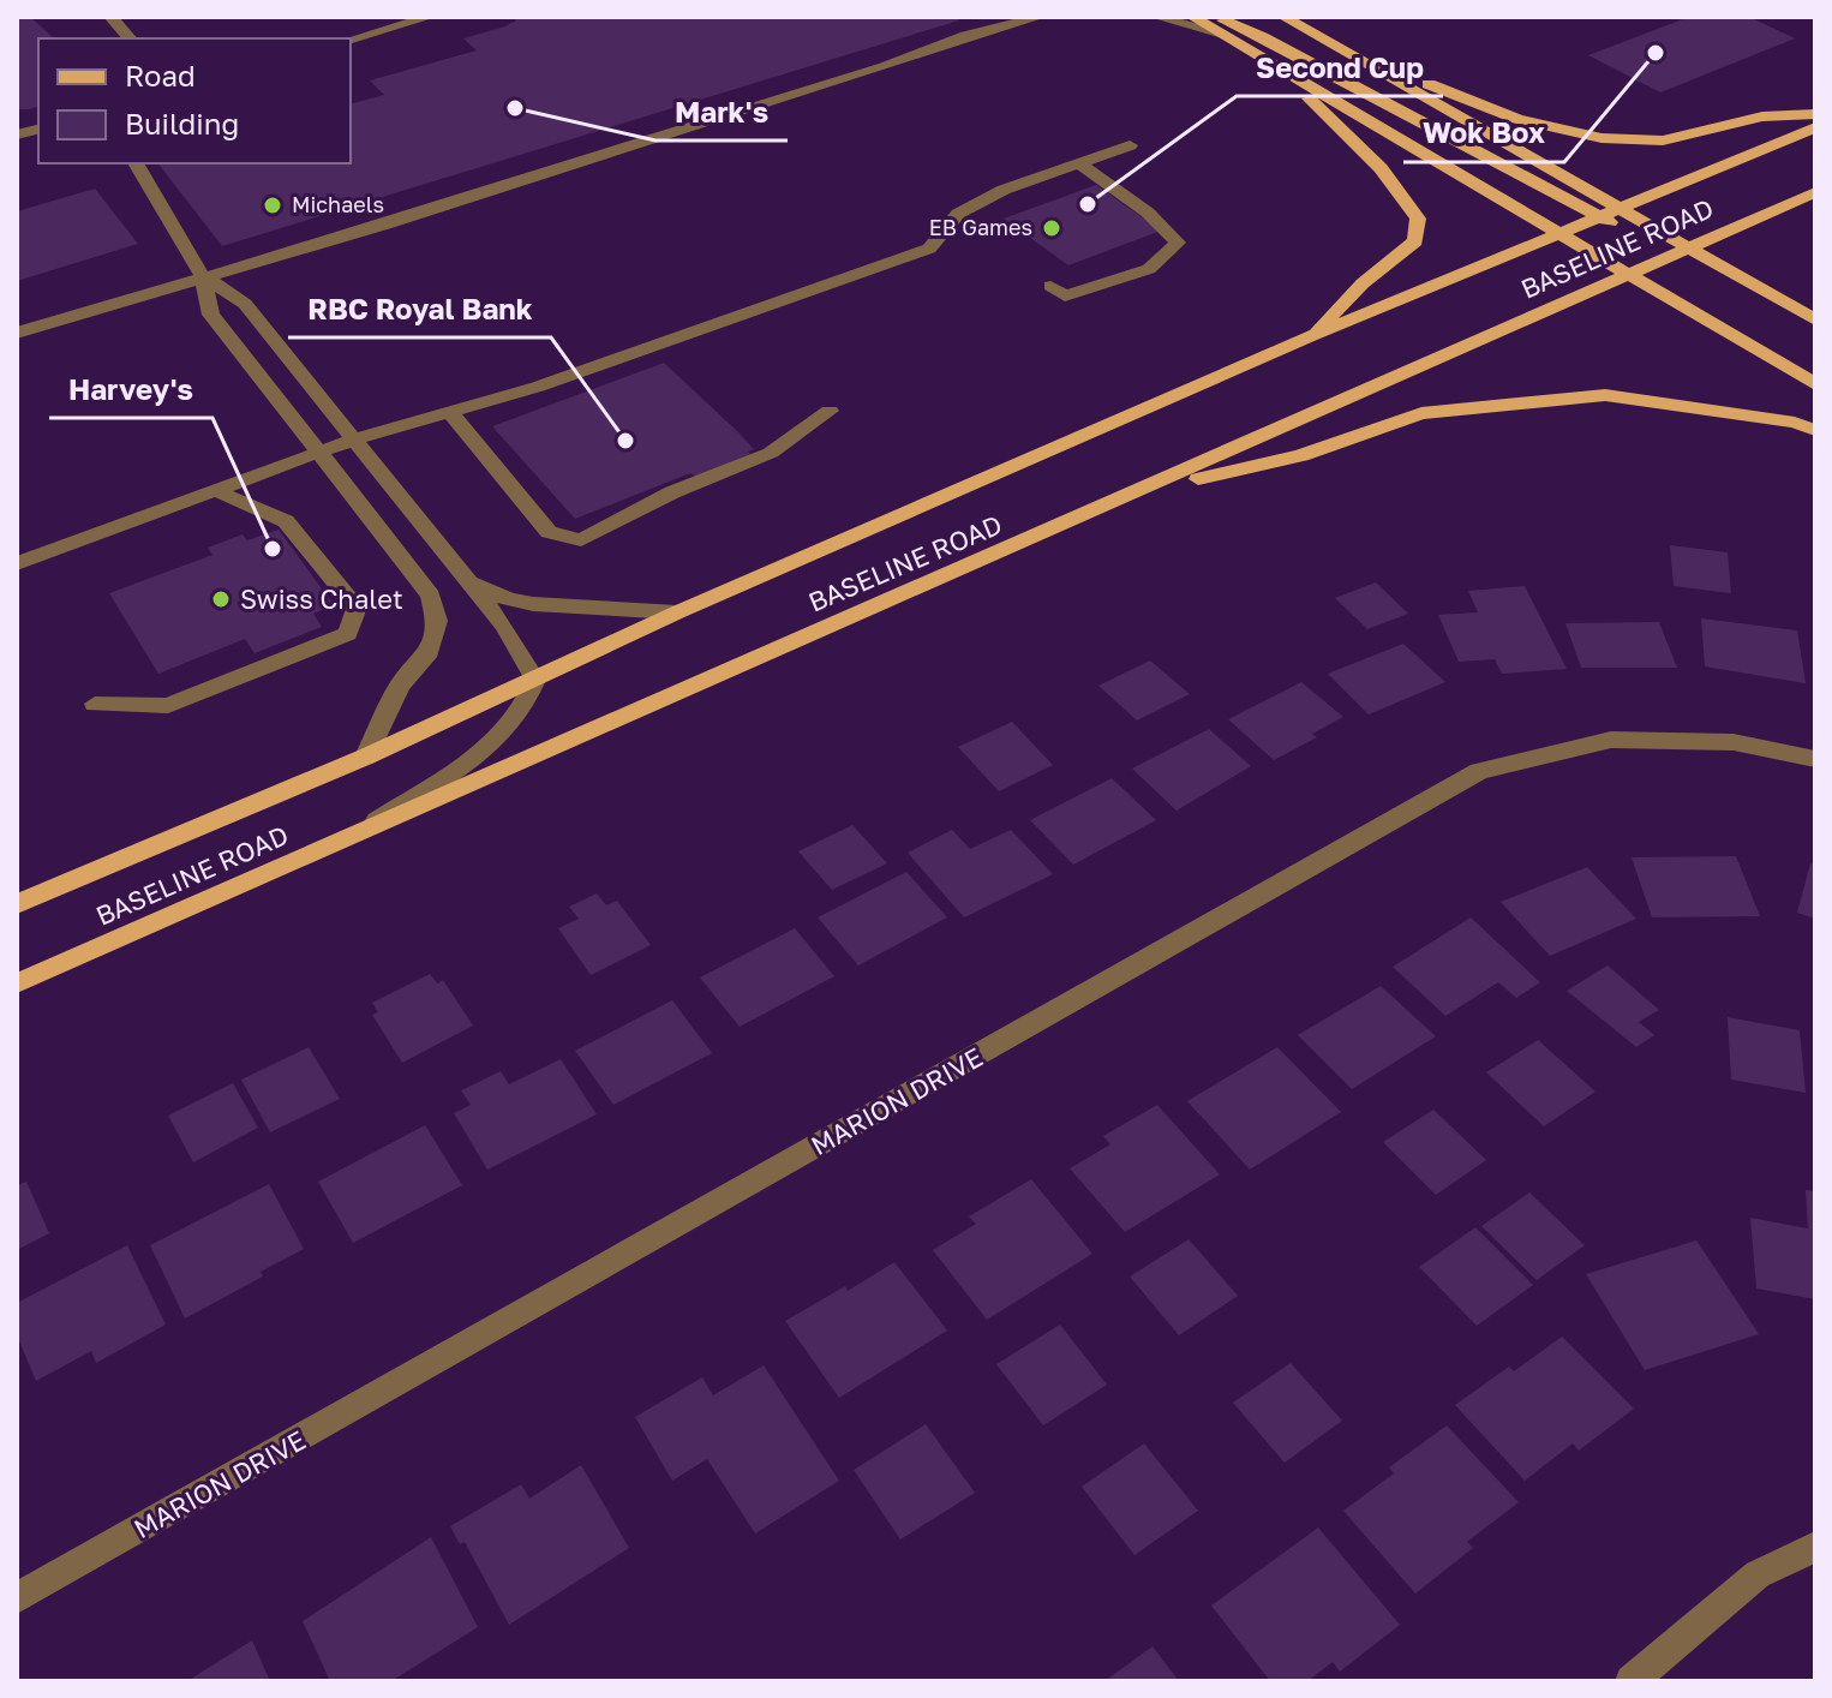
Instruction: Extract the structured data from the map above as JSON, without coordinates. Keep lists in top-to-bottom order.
{
  "streets": {
    "main road": ["BASELINE ROAD"],
    "street": ["MARION DRIVE"]
  },
  "places": [
    "Wok Box",
    "Mark's",
    "Second Cup",
    "Michaels",
    "EB Games",
    "RBC Royal Bank",
    "Harvey's",
    "Swiss Chalet"
  ],
  "legend": ["Road", "Building"]
}
